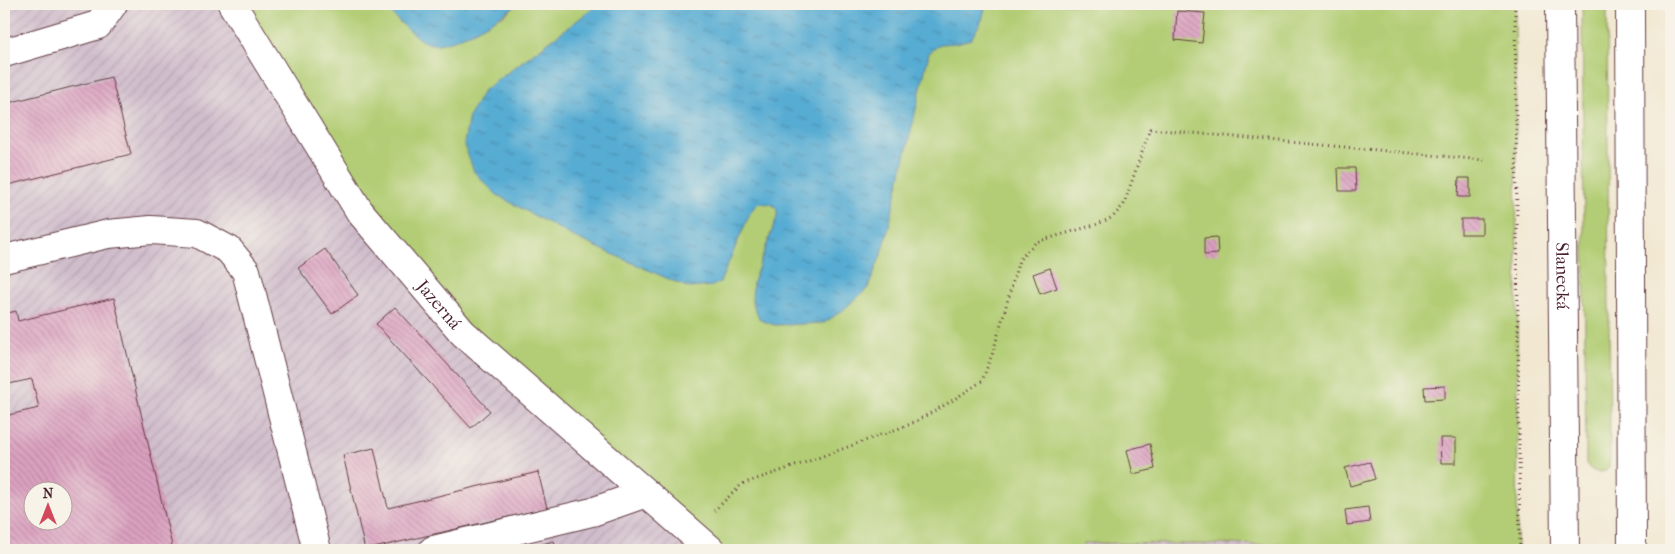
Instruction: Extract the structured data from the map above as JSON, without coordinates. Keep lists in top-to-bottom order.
{
  "streets": {
    "main road": ["Slanecká", "Jazerná"]
  },
  "north": "top"
}
